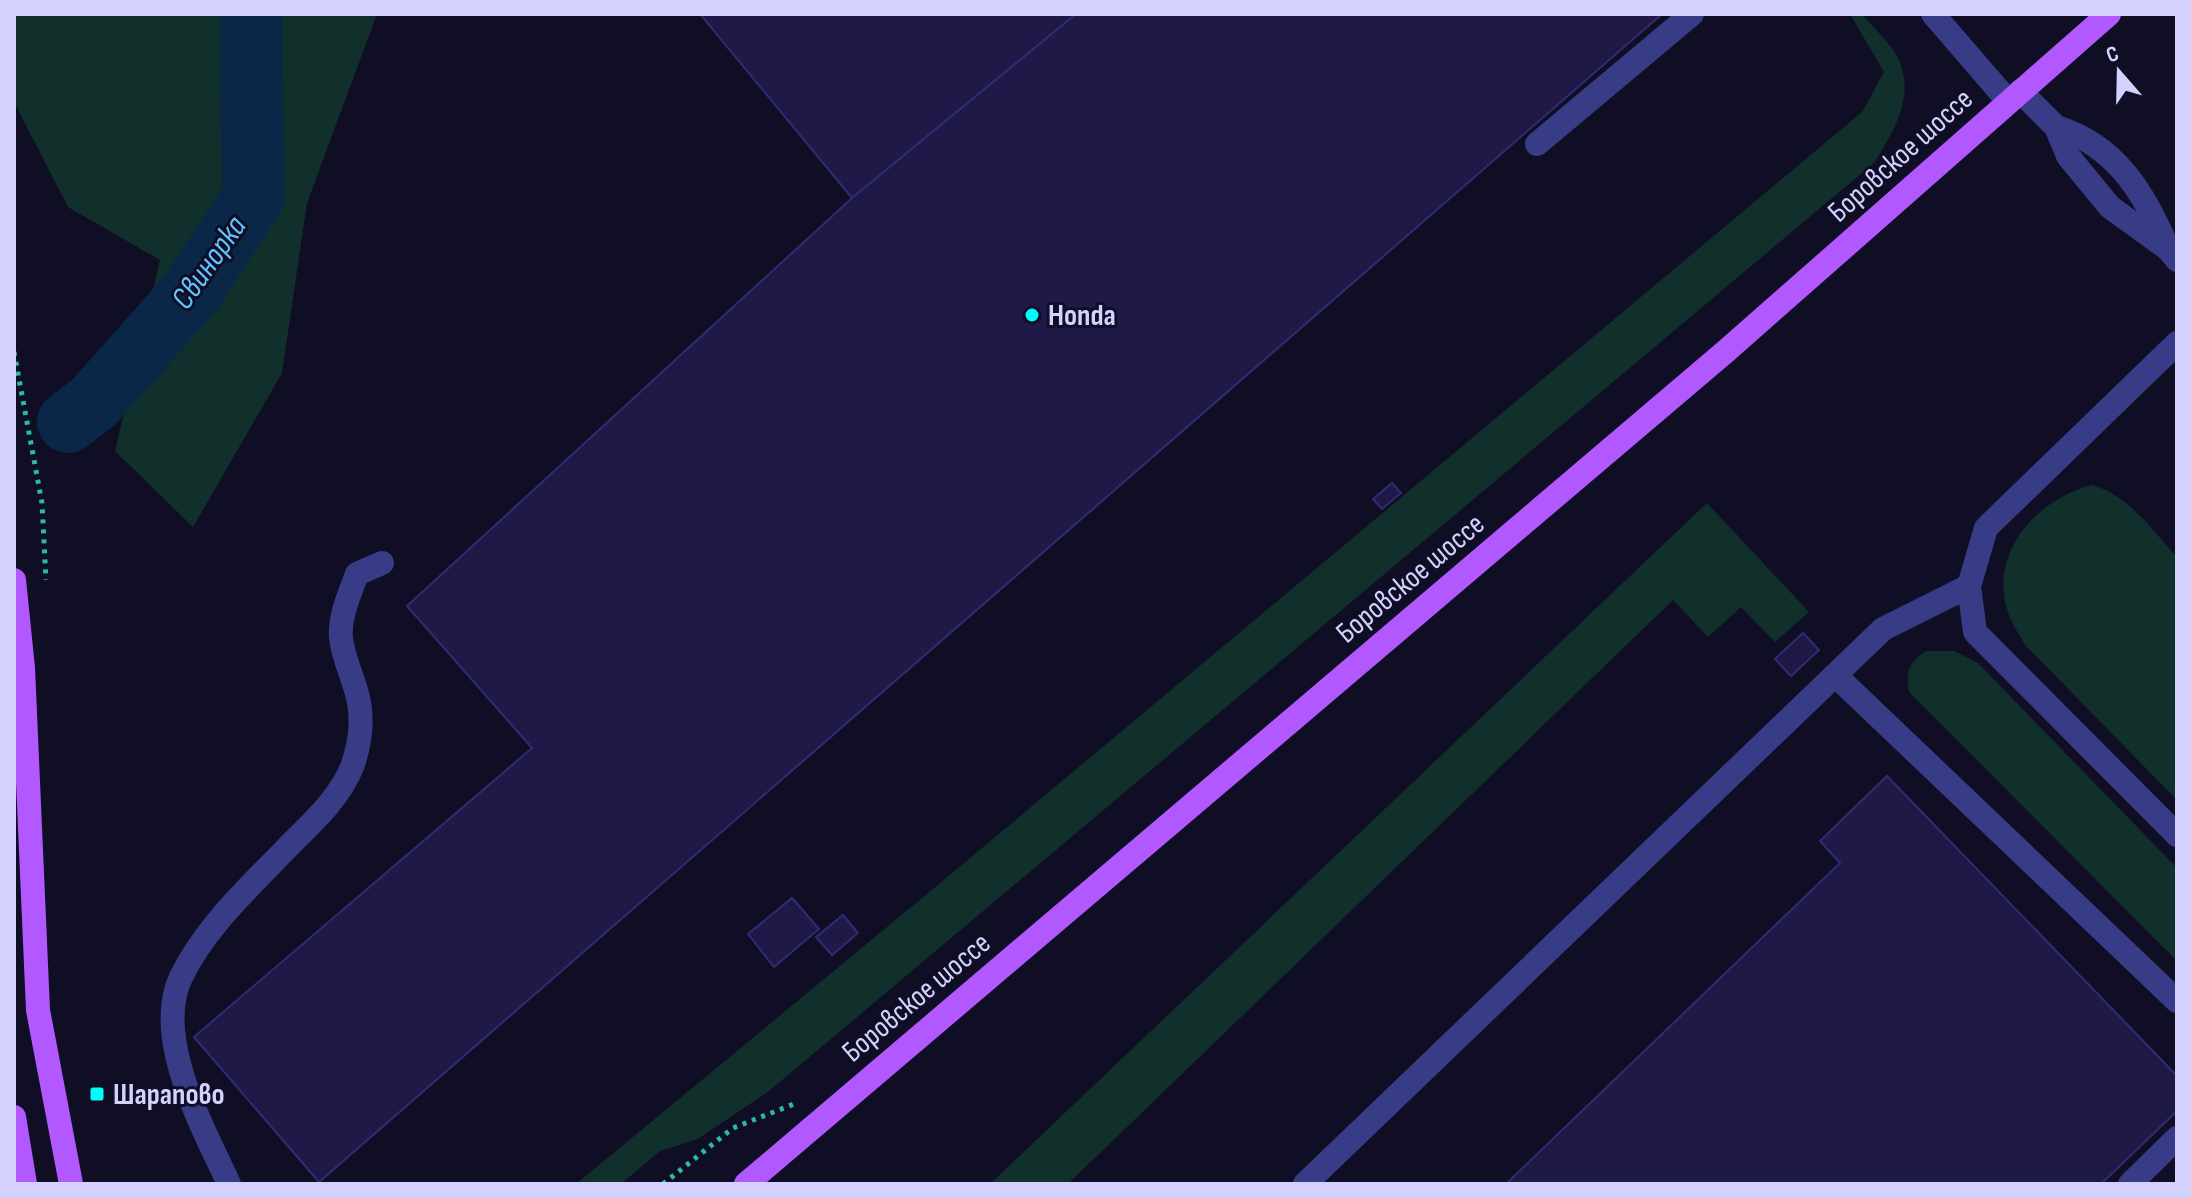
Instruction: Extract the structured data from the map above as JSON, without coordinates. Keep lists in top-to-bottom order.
{
  "streets": {
    "main road": ["Боровское шоссе"]
  },
  "water": ["Свинорка"],
  "places": {
    "other": ["Honda"],
    "transit": ["Шарапово"]
  },
  "north": "top"
}
